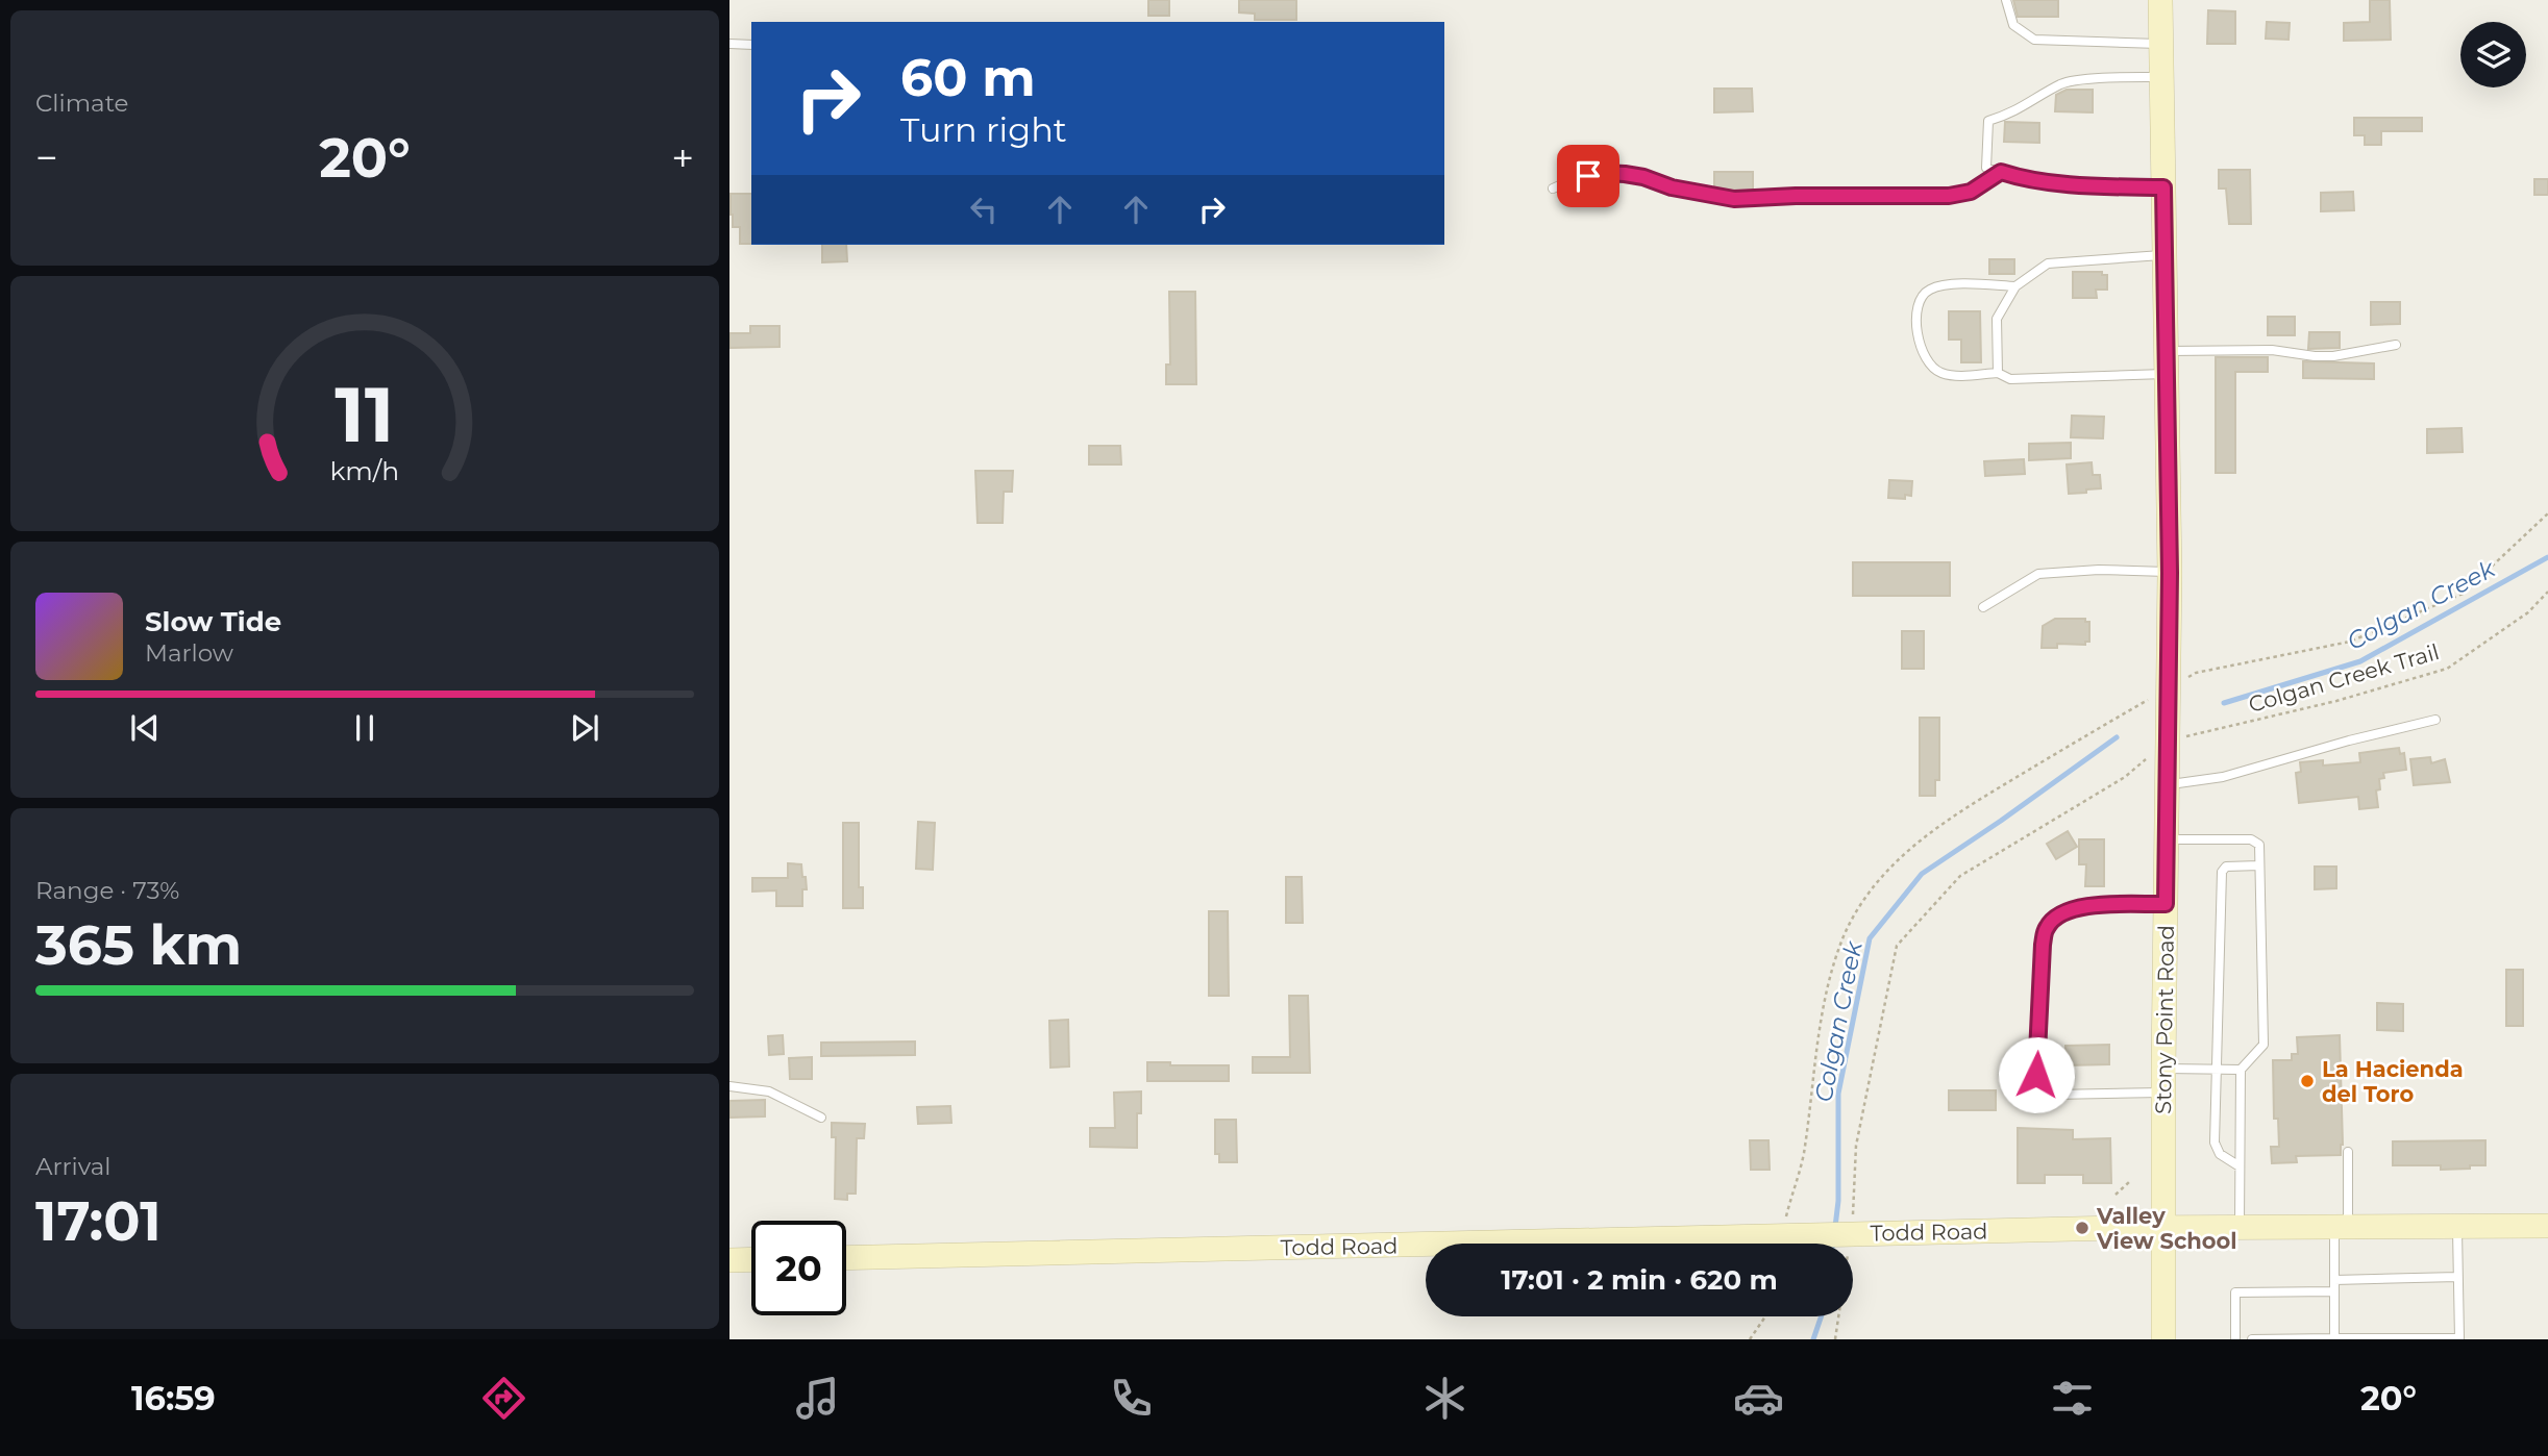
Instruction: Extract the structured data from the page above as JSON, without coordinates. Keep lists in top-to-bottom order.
{
  "streets": {
    "main road": ["Stony Point Road", "Todd Road"],
    "path": ["Colgan Creek Trail"]
  },
  "crossings": [
    ["Colgan Creek Trail", "Stony Point Road"],
    ["Stony Point Road", "Todd Road"]
  ],
  "water": ["Colgan Creek"],
  "places": ["La Hacienda del Toro", "Valley View School"],
  "page": {
    "tile": [
      "Climate",
      ["Range · 73%", "365 km"],
      ["Arrival", "17:01"]
    ],
    "turn": ["60 m", "Turn right"],
    "heat": ["−", "20°", "+"],
    "song": ["Slow Tide", "Marlow"],
    "limit": "20",
    "trip": "17:01 · 2 min · 620 m",
    "tabs": ["16:59", "20°"],
    "gauge": ["11", "km/h"]
  }
}
